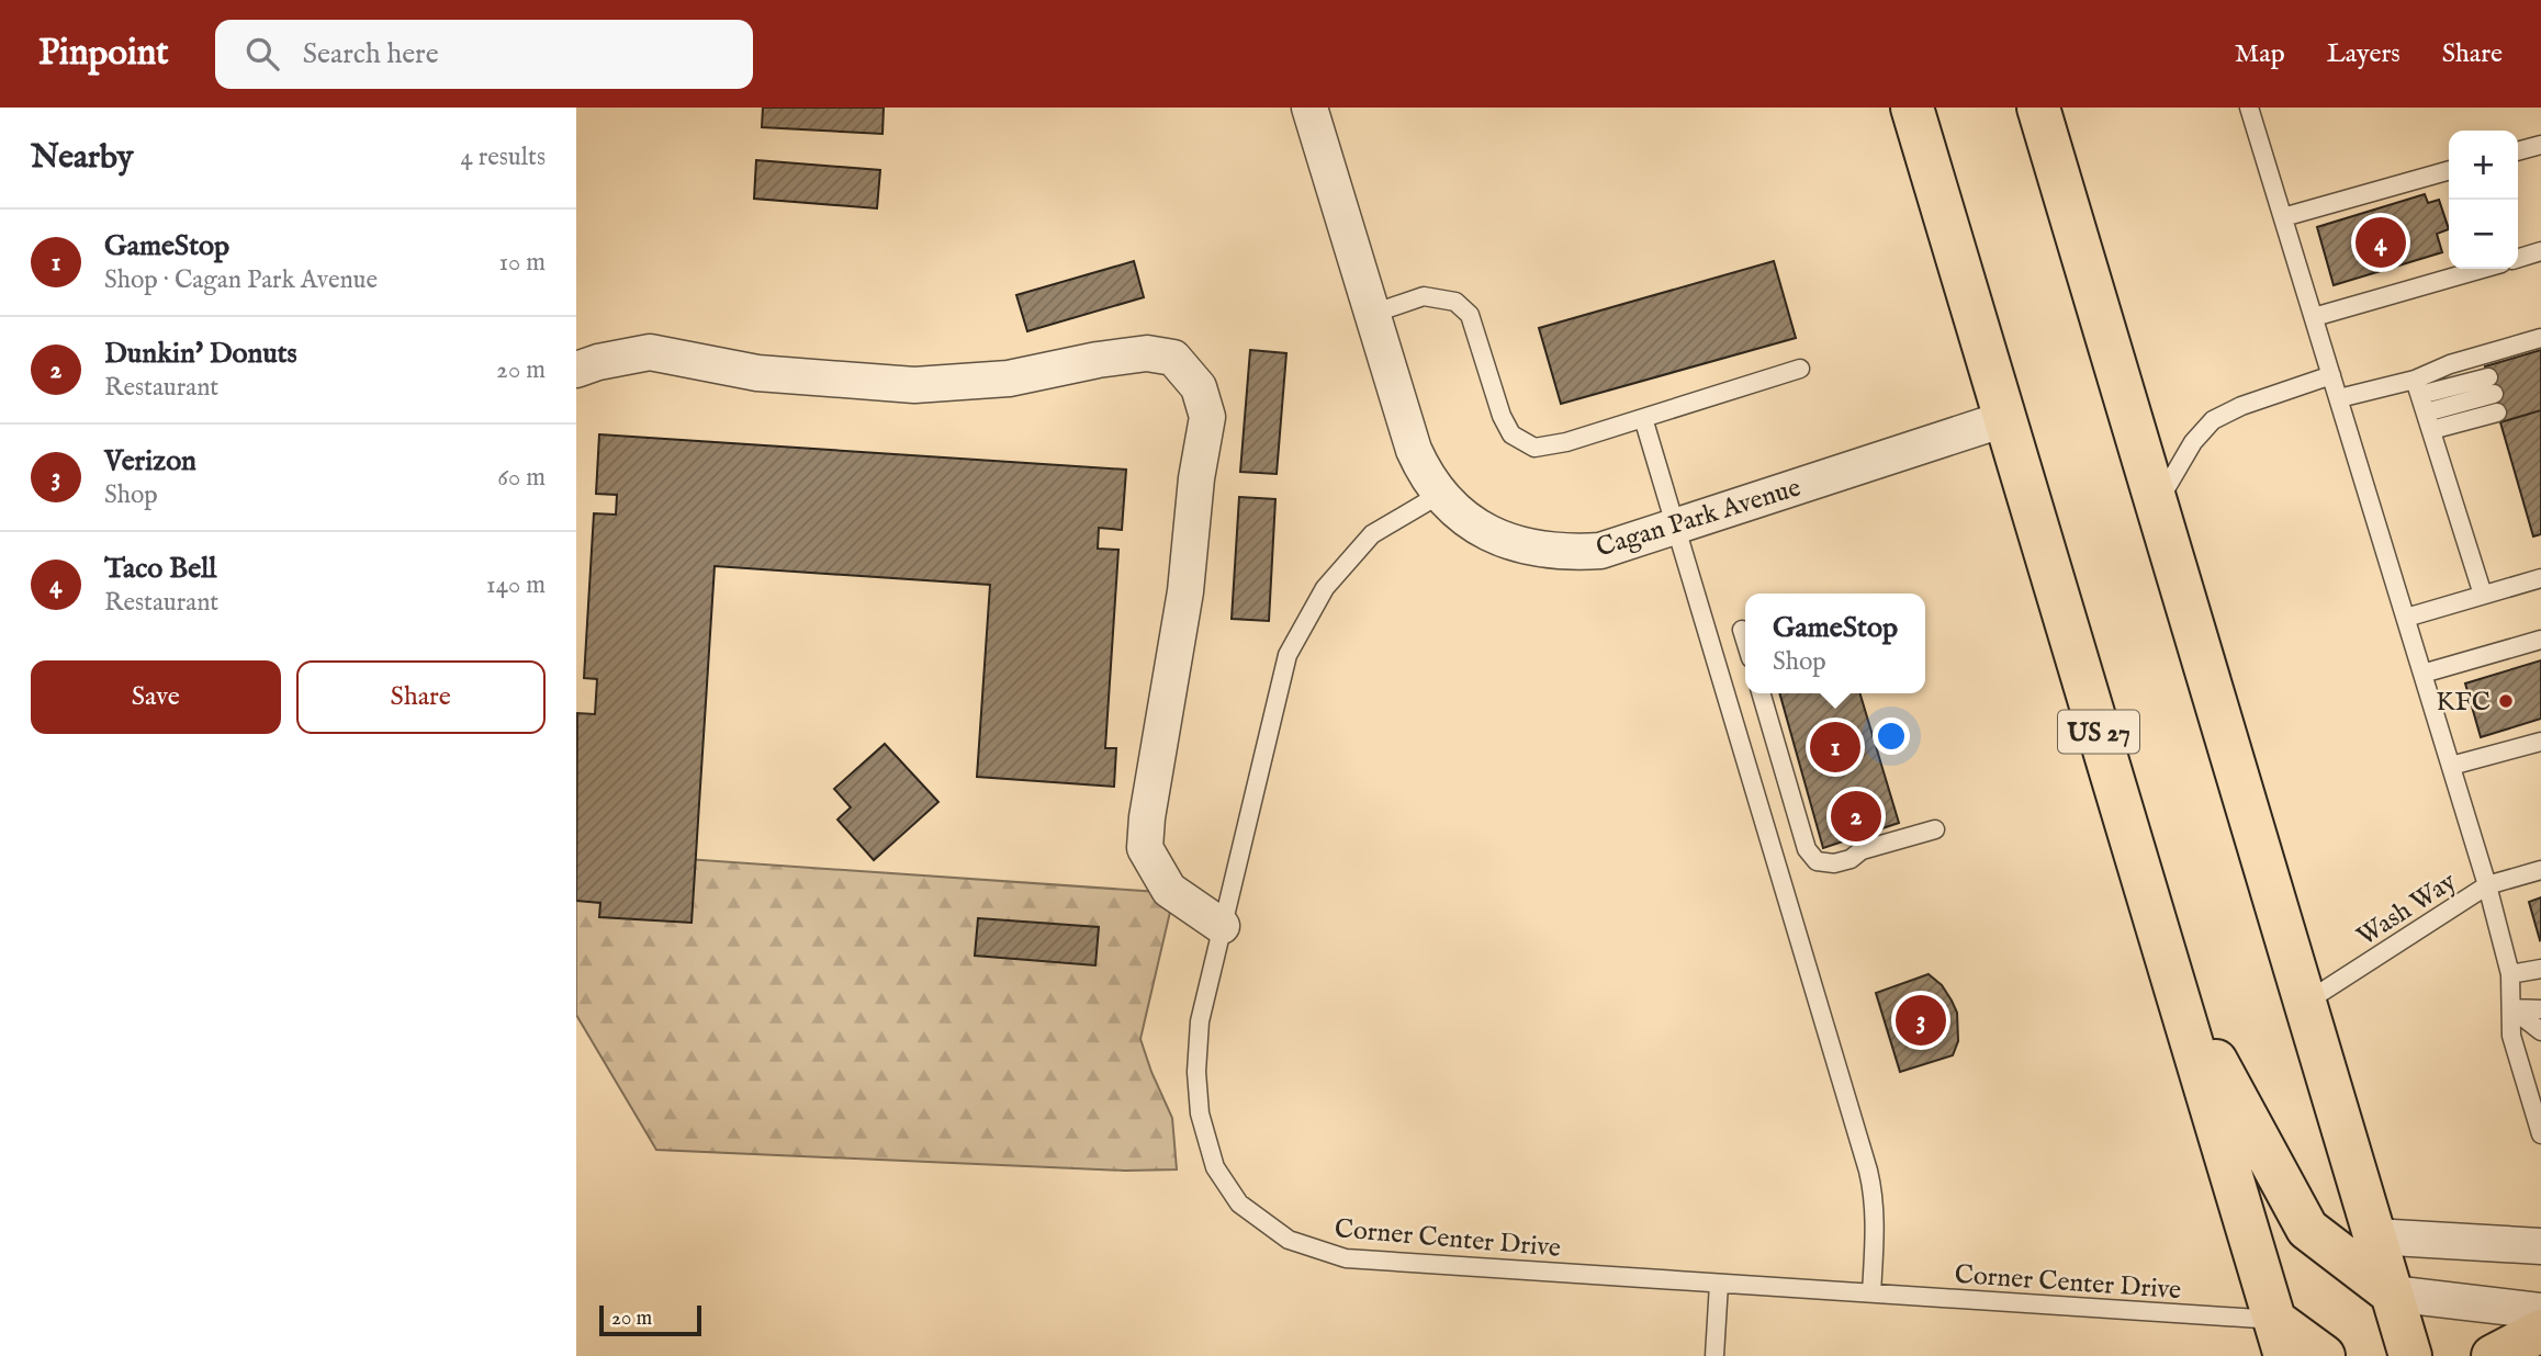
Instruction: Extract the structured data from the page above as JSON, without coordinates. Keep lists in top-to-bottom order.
{
  "streets": {
    "highway": ["US 27"],
    "street": ["Cagan Park Avenue"],
    "lane": ["Wash Way", "Corner Center Drive"]
  },
  "crossings": [
    ["Cagan Park Avenue", "US 27"],
    ["Cagan Park Avenue", "Corner Center Drive"],
    ["US 27", "Corner Center Drive"]
  ],
  "places": ["KFC"],
  "scale_bar": "20 m",
  "page": {
    "header": "Pinpoint",
    "search": "Search here",
    "nav": ["Map", "Layers", "Share"],
    "heading": ["Nearby", "4 results"],
    "map_buttons": ["+", "−"],
    "list": [
      {
        "mark": "1",
        "name": "GameStop",
        "note": "Shop · Cagan Park Avenue",
        "value": "10 m"
      },
      {
        "mark": "2",
        "name": "Dunkin' Donuts",
        "note": "Restaurant",
        "value": "20 m"
      },
      {
        "mark": "3",
        "name": "Verizon",
        "note": "Shop",
        "value": "60 m"
      },
      {
        "mark": "4",
        "name": "Taco Bell",
        "note": "Restaurant",
        "value": "140 m"
      }
    ],
    "pins": [
      "4",
      "1",
      "2",
      "3"
    ],
    "popup": ["GameStop", "Shop"],
    "buttons": ["Save", "Share"],
    "scale": "20 m"
  }
}
